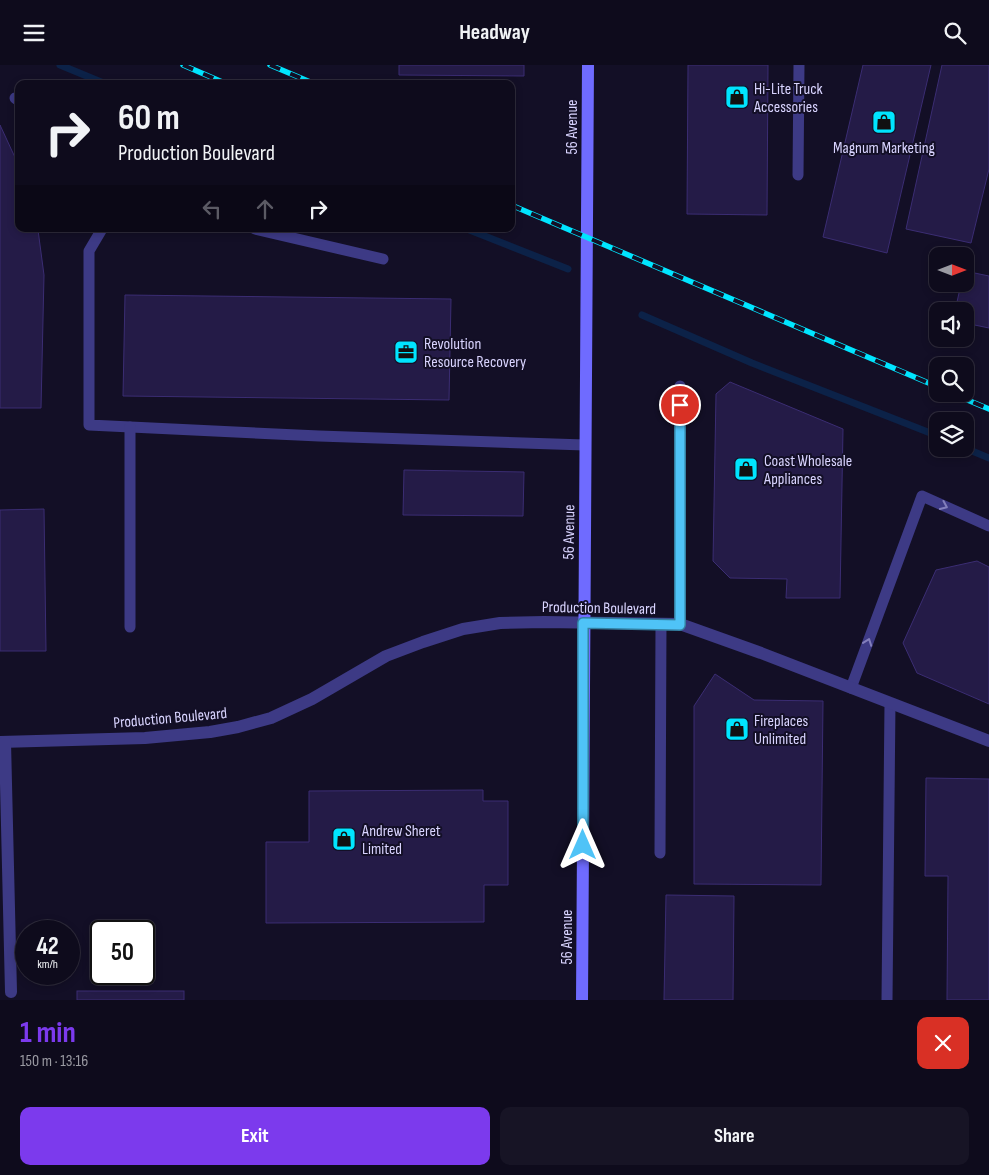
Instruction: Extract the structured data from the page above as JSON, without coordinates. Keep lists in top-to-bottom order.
{
  "streets": {
    "main road": ["56 Avenue"],
    "street": ["Production Boulevard"]
  },
  "crossings": [
    ["56 Avenue", "Production Boulevard"]
  ],
  "places": {
    "shop": [
      "Hi-Lite Truck Accessories",
      "Magnum Marketing",
      "Coast Wholesale Appliances",
      "Fireplaces Unlimited",
      "Andrew Sheret Limited"
    ],
    "office": ["Revolution Resource Recovery"]
  },
  "north": "right",
  "page": {
    "header": "Headway",
    "turn": ["60 m", "Production Boulevard"],
    "speed": "42 km/h",
    "limit": "50",
    "heading": ["1 min", "150 m · 13:16"],
    "buttons": ["Exit", "Share"]
  }
}
